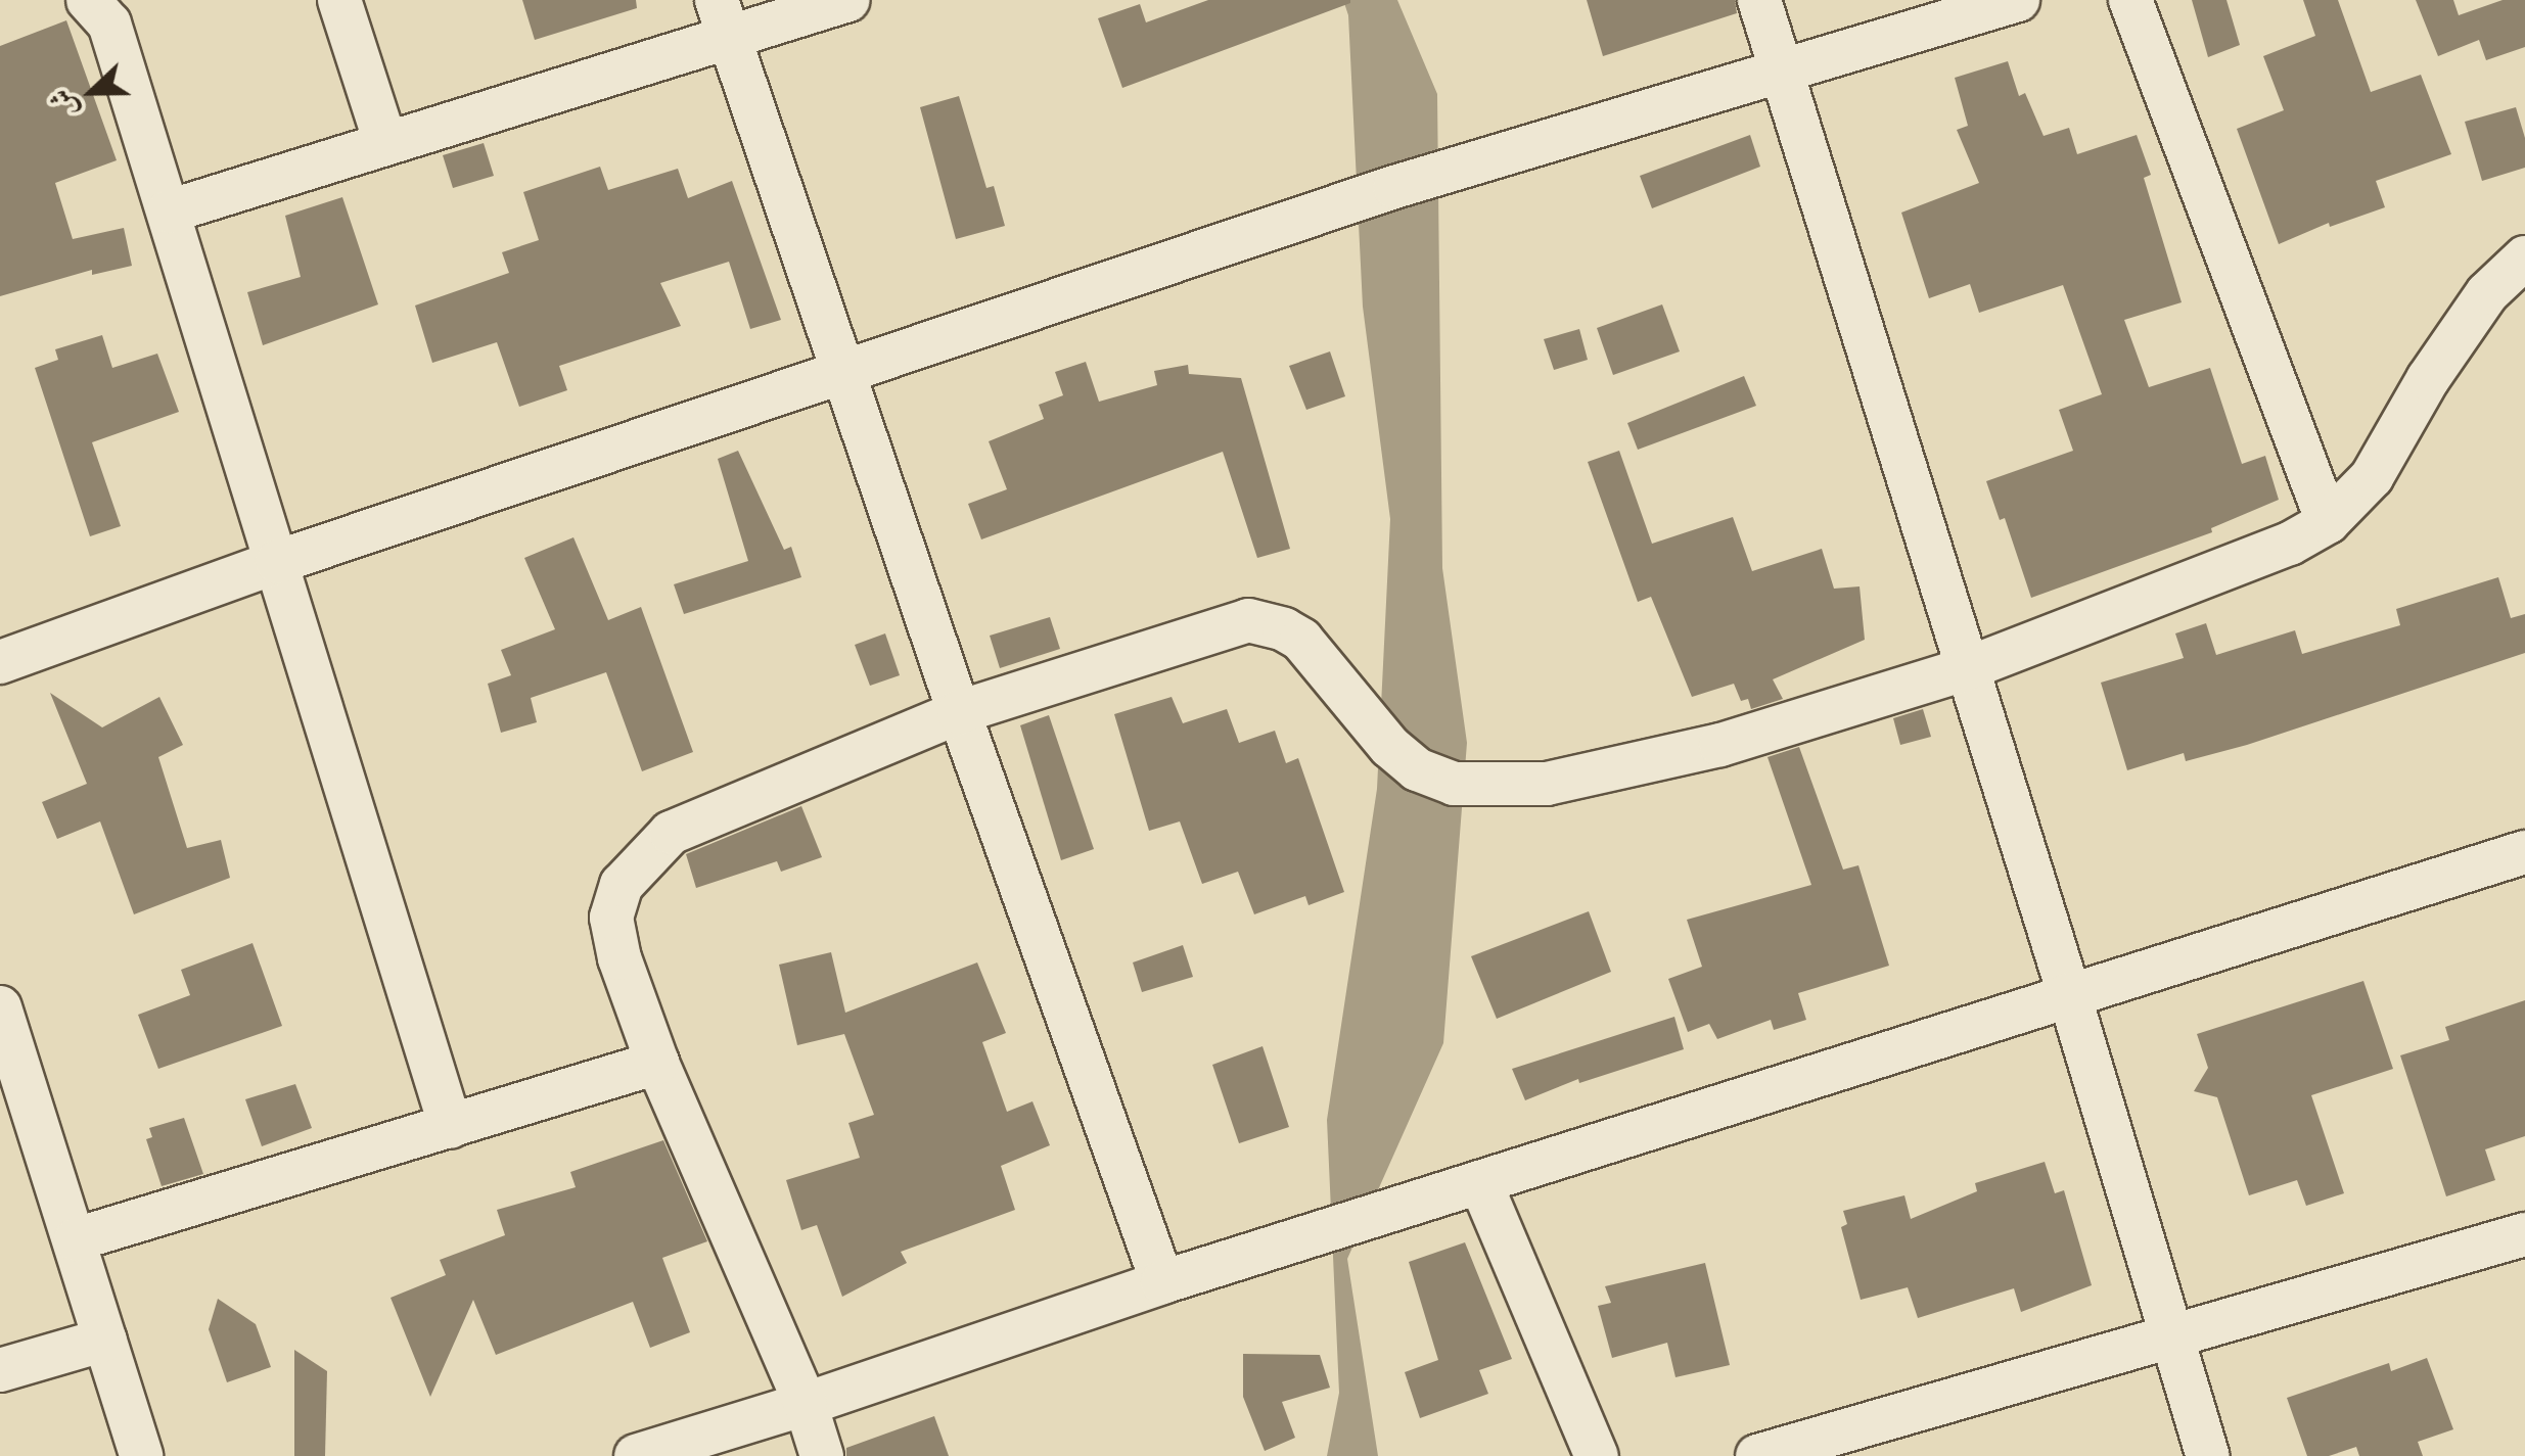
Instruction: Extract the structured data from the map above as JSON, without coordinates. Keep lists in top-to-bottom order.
{
  "north": "left"
}
